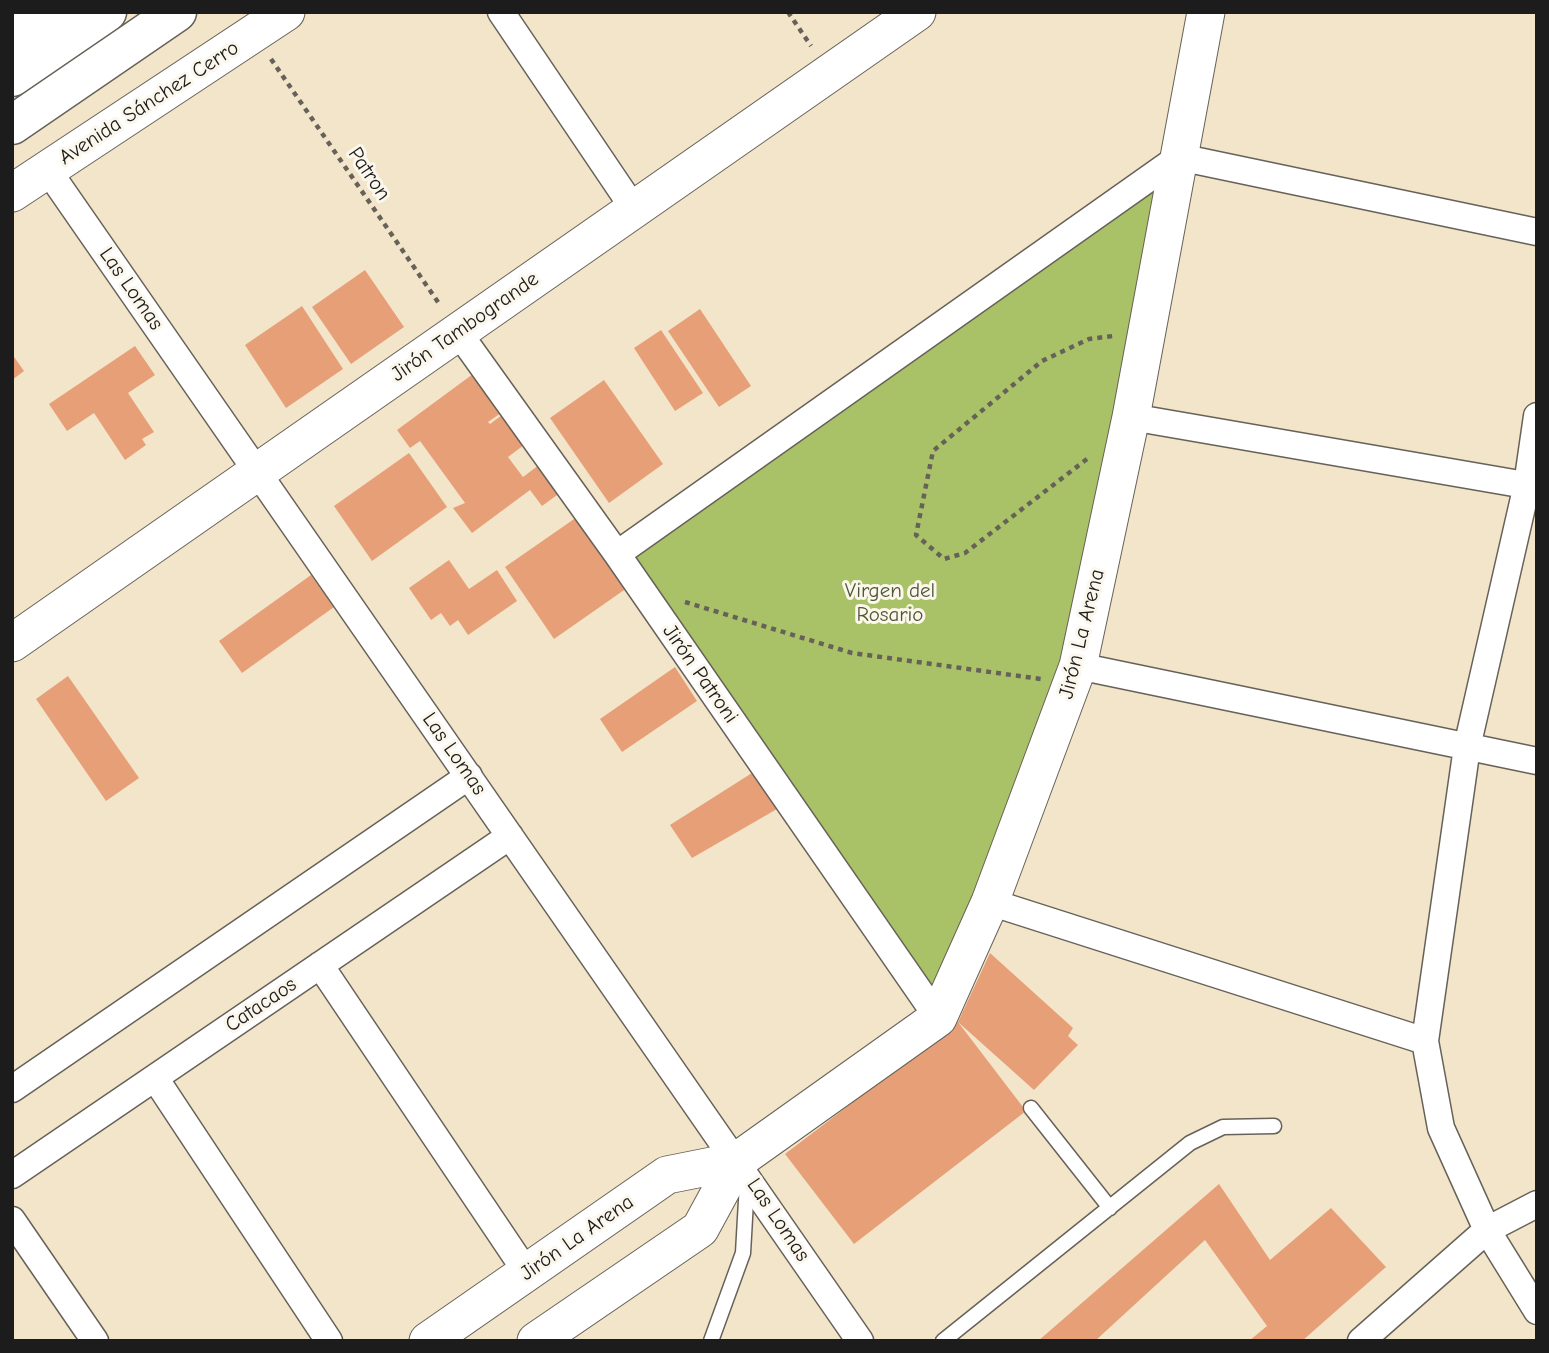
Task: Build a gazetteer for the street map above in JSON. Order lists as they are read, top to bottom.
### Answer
{
  "streets": {
    "street": [
      "Avenida Sánchez Cerro",
      "Las Lomas",
      "Jirón Tambogrande",
      "Jirón La Arena",
      "Jirón Patroni",
      "Catacaos"
    ],
    "path": ["Patron"]
  },
  "crossings": [
    ["Avenida Sánchez Cerro", "Patron"],
    ["Avenida Sánchez Cerro", "Las Lomas"],
    ["Patron", "Jirón Tambogrande"],
    ["Patron", "Jirón Patroni"],
    ["Las Lomas", "Jirón Tambogrande"],
    ["Las Lomas", "Jirón La Arena"],
    ["Las Lomas", "Catacaos"],
    ["Jirón Tambogrande", "Jirón Patroni"],
    ["Jirón La Arena", "Jirón Patroni"]
  ],
  "parks": ["Virgen del Rosario"]
}
